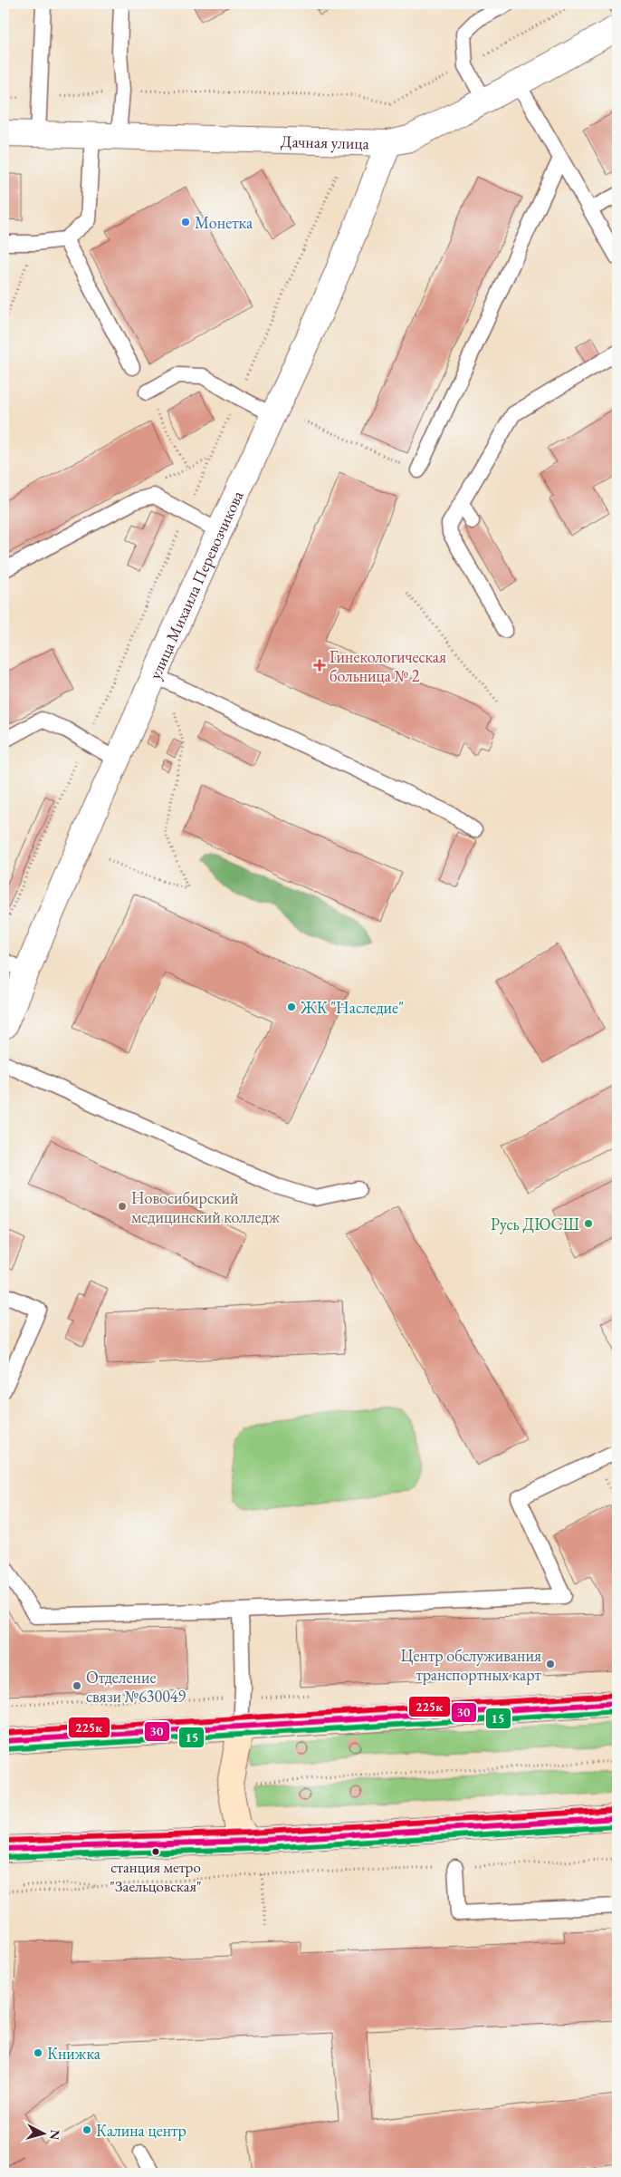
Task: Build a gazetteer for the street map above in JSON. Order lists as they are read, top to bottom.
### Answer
{
  "streets": {
    "street": ["Дачная улица", "улица Михаила Перевозчикова"]
  },
  "crossings": [
    ["Дачная улица", "улица Михаила Перевозчикова"]
  ],
  "places": {
    "other": [
      "Монетка",
      "ЖК \"Наследие\"",
      "Новосибирский медицинский колледж",
      "Русь ДЮСШ",
      "Центр обслуживания транспортных карт",
      "Отделение связи №630049",
      "станция метро \"Заельцовская\"",
      "Книжка",
      "Калина центр"
    ],
    "health": ["Гинекологическая больница № 2"]
  },
  "lines": ["transit line 225к", "transit line 30", "transit line 15"],
  "north": "right"
}
